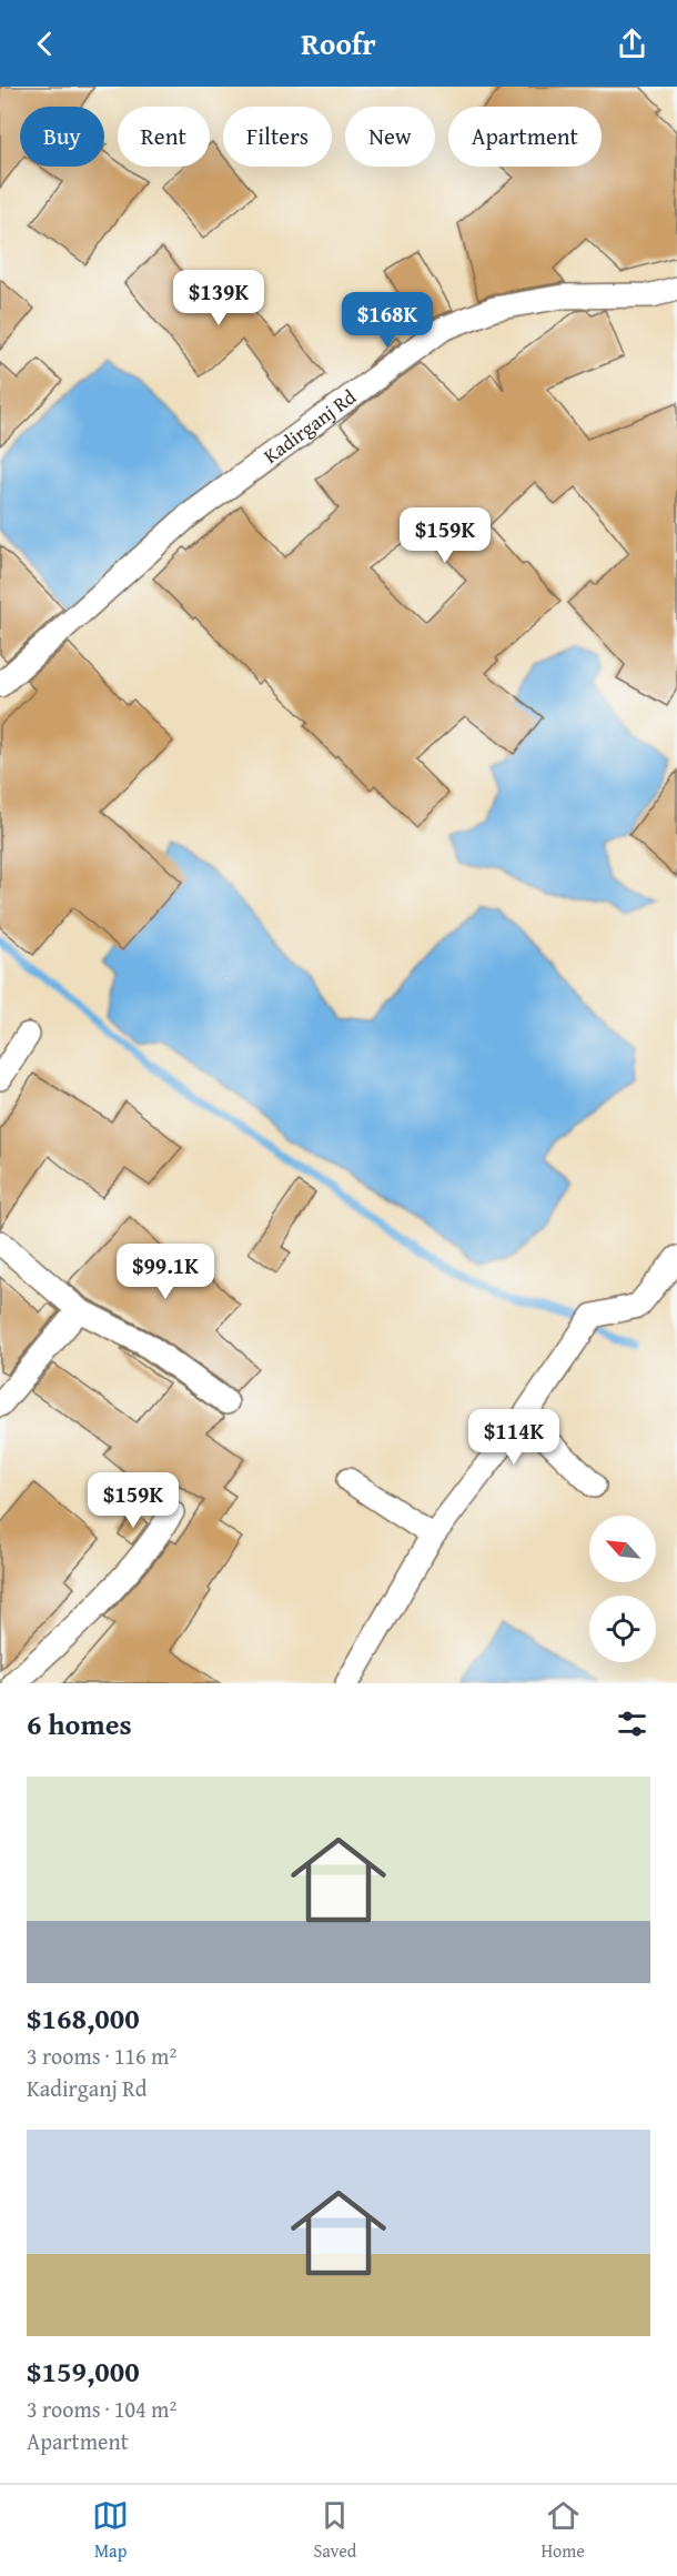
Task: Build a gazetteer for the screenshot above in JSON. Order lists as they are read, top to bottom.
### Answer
{
  "streets": {
    "street": ["Kadirganj Rd"]
  },
  "north": "top left",
  "page": {
    "header": "Roofr",
    "chip": [
      "Buy",
      "Rent",
      "Filters",
      "New",
      "Apartment"
    ],
    "price": [
      "$139K",
      "$168K",
      "$159K",
      "$99.1K",
      "$114K",
      "$159K"
    ],
    "heading": "6 homes",
    "list": [
      {
        "name": "$168,000",
        "note": "3 rooms · 116 m² · Kadirganj Rd"
      },
      {
        "name": "$159,000",
        "note": "3 rooms · 104 m² · Apartment"
      }
    ],
    "tabs": ["Map", "Saved", "Home"]
  }
}
